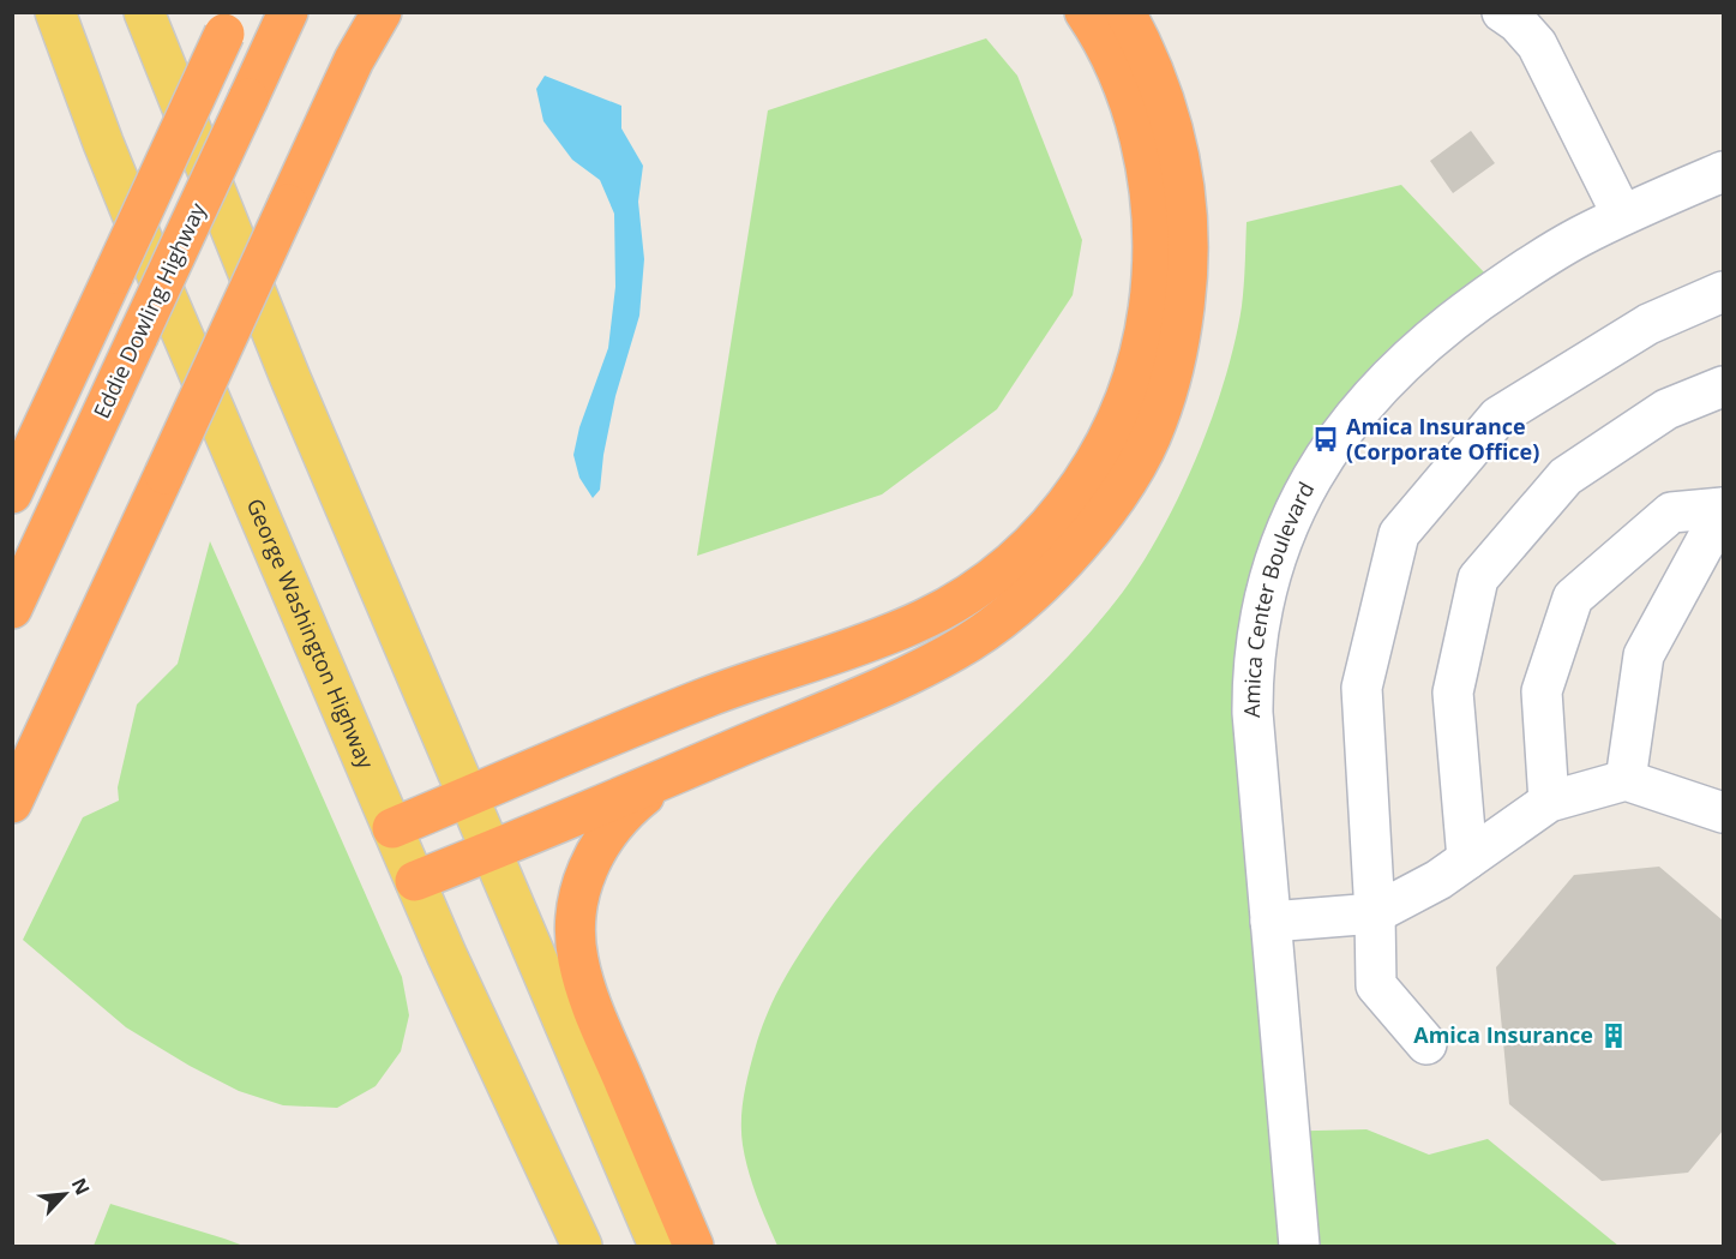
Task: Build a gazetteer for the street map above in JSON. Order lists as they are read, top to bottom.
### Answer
{
  "streets": {
    "highway": ["Eddie Dowling Highway"],
    "main road": ["George Washington Highway"],
    "street": ["Amica Center Boulevard"]
  },
  "places": {
    "bus stop": ["Amica Insurance (Corporate Office)"],
    "building": ["Amica Insurance"]
  },
  "north": "top right"
}
